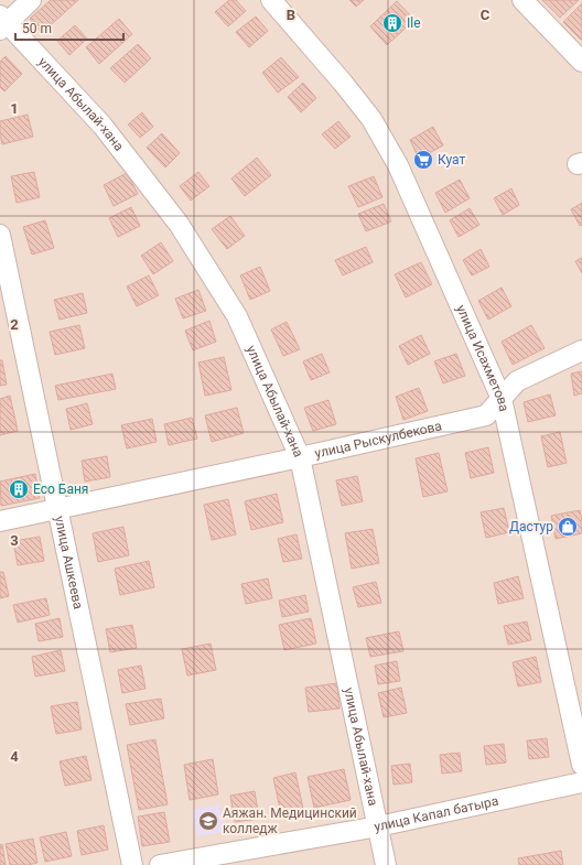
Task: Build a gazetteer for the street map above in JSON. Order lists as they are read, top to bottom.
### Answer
{
  "streets": {
    "street": [
      "улица Абылай-хана",
      "улица Исахметова",
      "улица Рыскулбекова",
      "улица Ашкеева",
      "улица Капал батыра"
    ]
  },
  "crossings": [
    ["улица Абылай-хана", "улица Рыскулбекова"],
    ["улица Абылай-хана", "улица Капал батыра"],
    ["улица Исахметова", "улица Рыскулбекова"],
    ["улица Рыскулбекова", "улица Ашкеева"]
  ],
  "places": {
    "building": ["Ile", "Eco Баня"],
    "supermarket": ["Куат"],
    "shop": ["Дастур"],
    "school or university": ["Аяжан. Медицинский колледж"]
  },
  "scale_bar": "50 m",
  "grid": {
    "columns": ["B", "C"],
    "rows": [
      "1",
      "2",
      "3",
      "4"
    ]
  }
}
